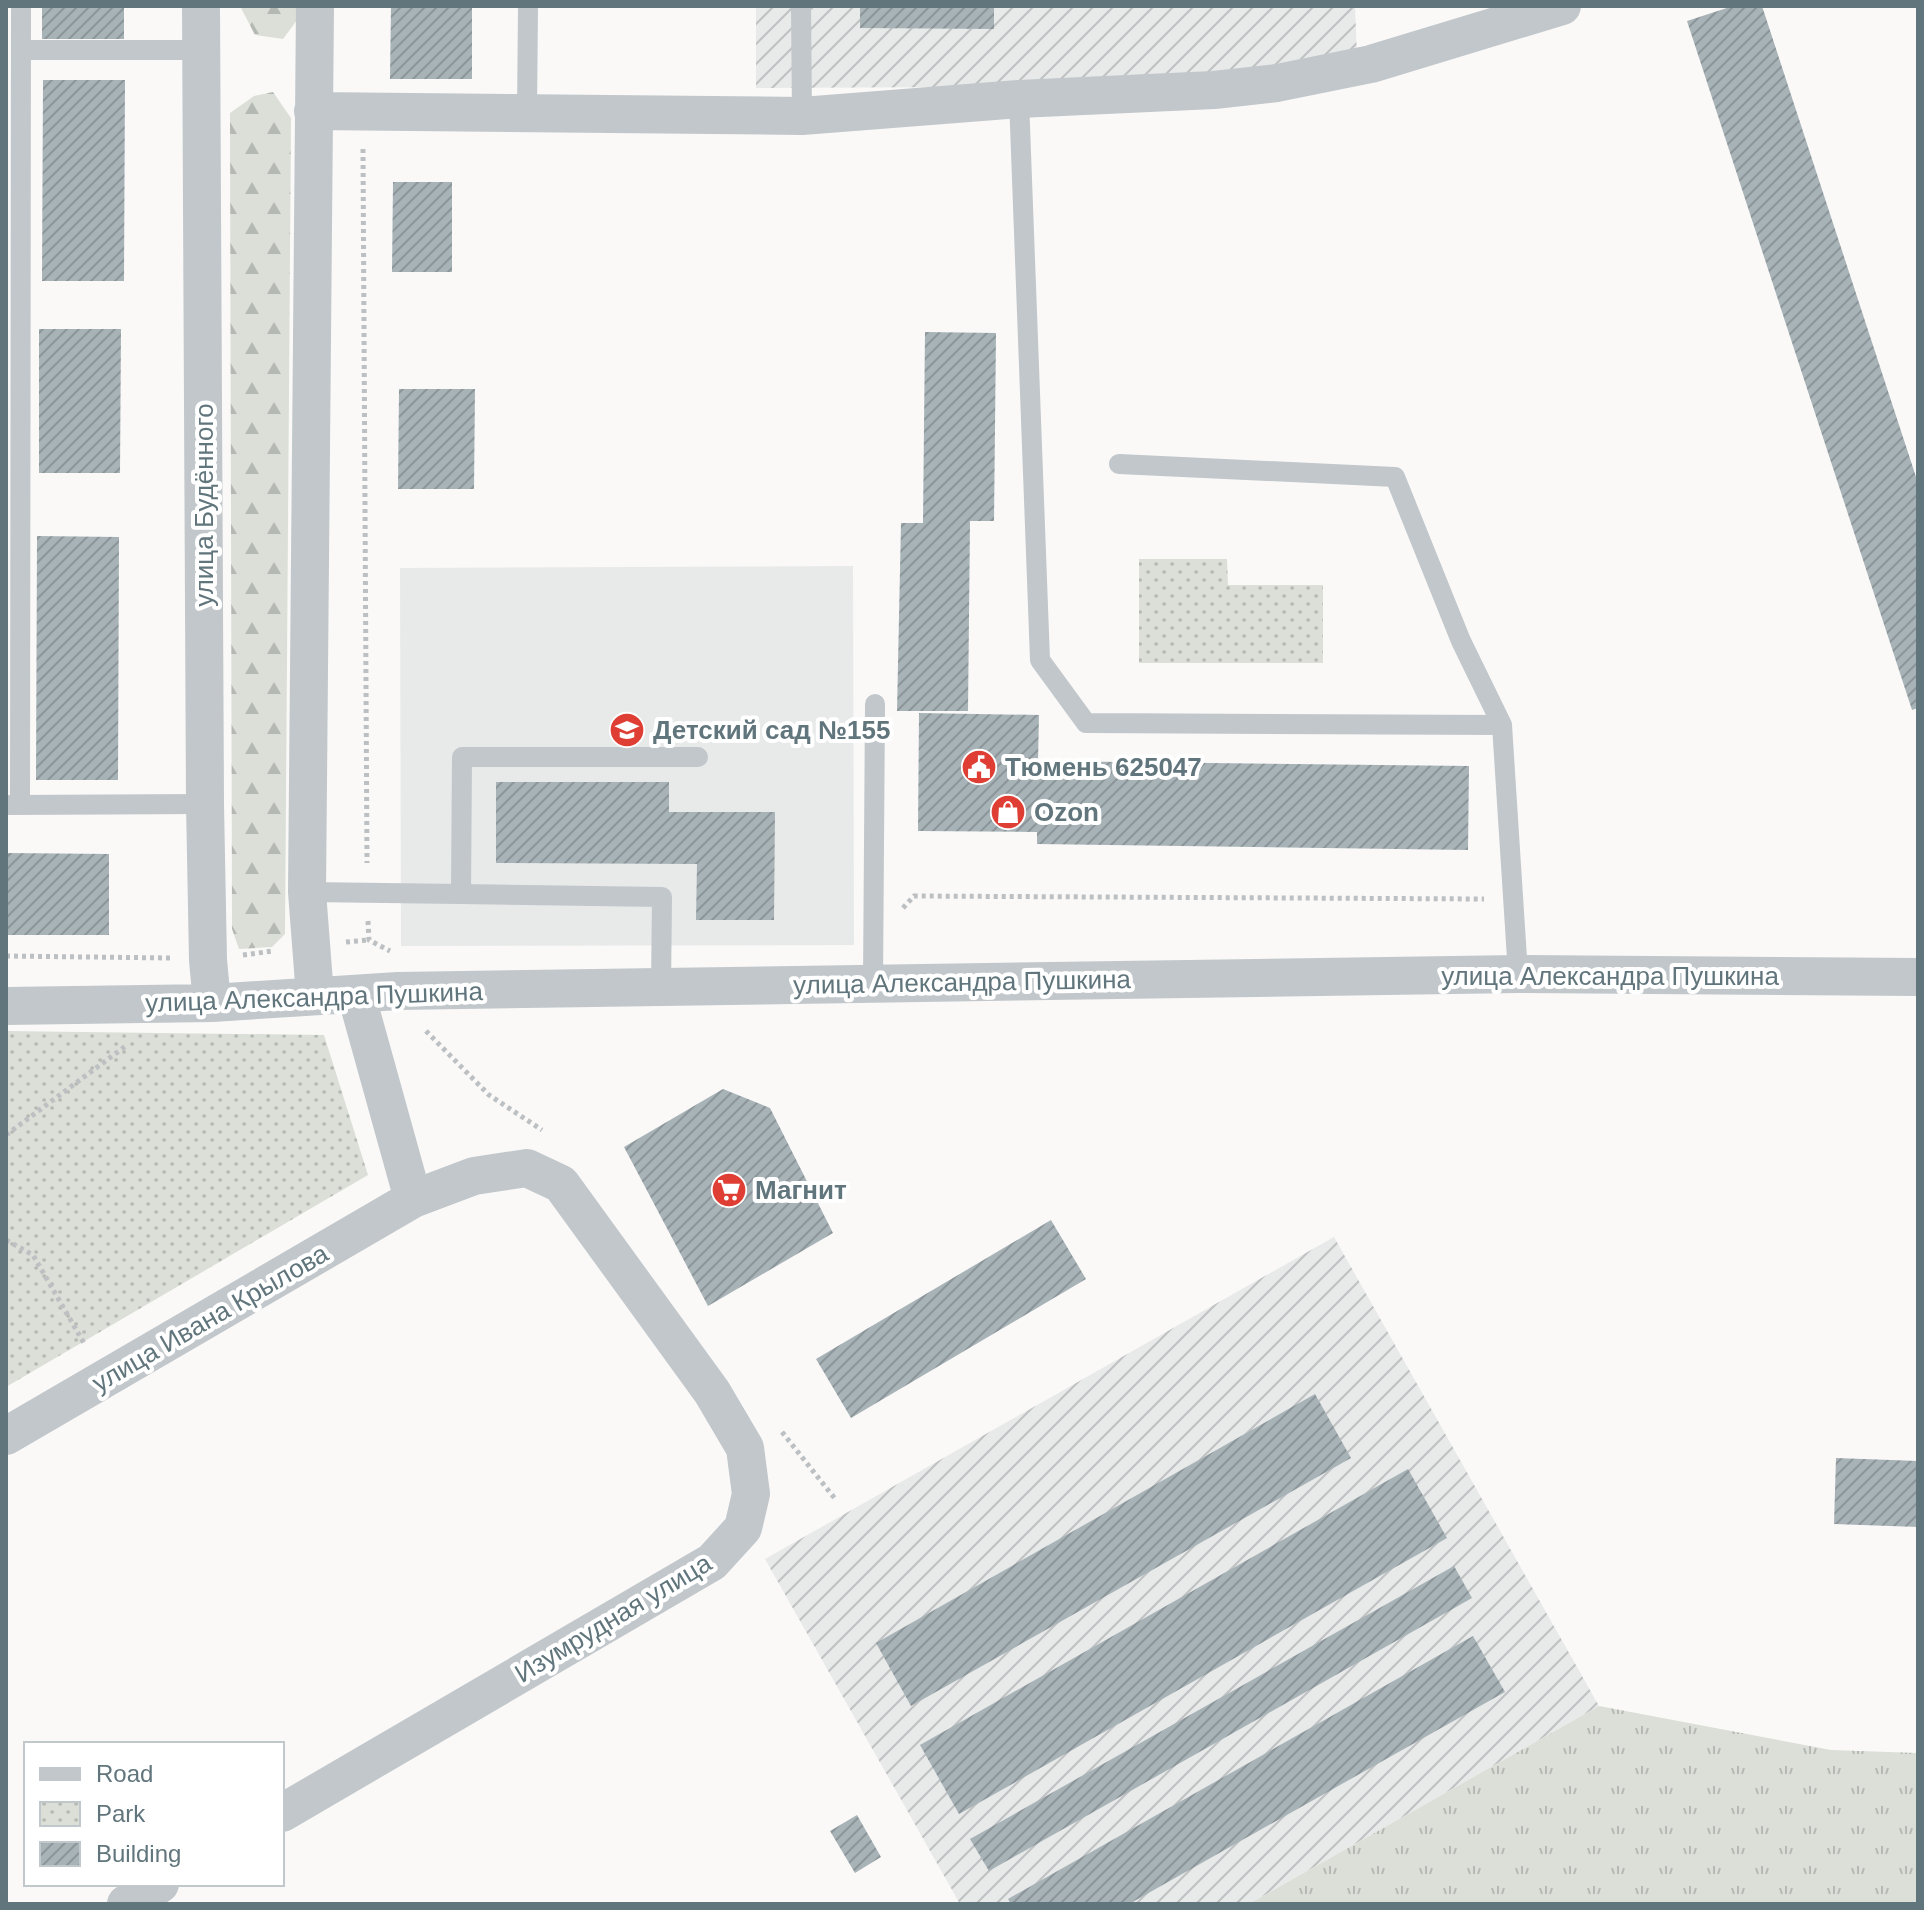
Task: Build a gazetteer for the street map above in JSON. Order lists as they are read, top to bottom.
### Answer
{
  "streets": {
    "street": [
      "улица Будённого",
      "улица Александра Пушкина",
      "улица Ивана Крылова",
      "Изумрудная улица"
    ]
  },
  "crossings": [
    ["улица Будённого", "улица Александра Пушкина"],
    ["улица Ивана Крылова", "Изумрудная улица"]
  ],
  "places": {
    "school or university": ["Детский сад №155"],
    "public building": ["Тюмень 625047"],
    "shop": ["Ozon"],
    "supermarket": ["Магнит"]
  },
  "legend": ["Road", "Park", "Building"]
}
